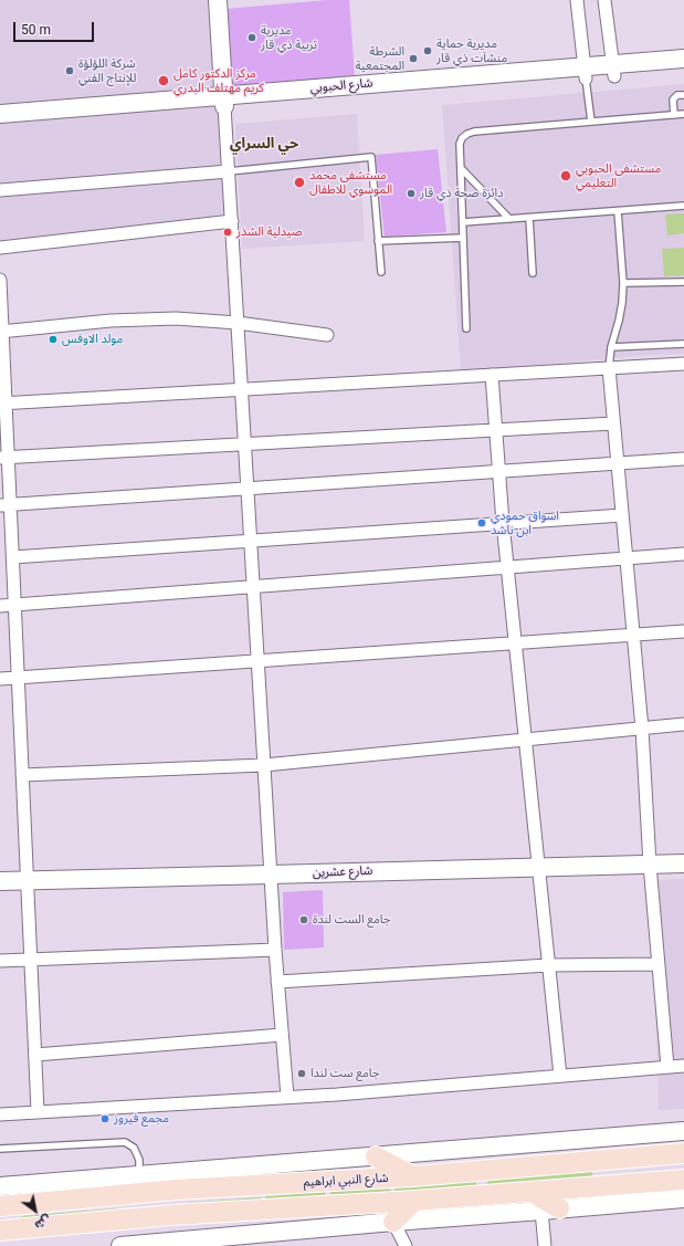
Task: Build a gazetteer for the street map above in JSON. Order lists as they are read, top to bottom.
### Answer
{
  "streets": {
    "main road": ["شارع النبي ابراهيم"],
    "street": ["شارع الحبوبي", "شارع عشرين"]
  },
  "districts": ["حي السراي"],
  "places": [
    "مديرية تربية ذي قار",
    "مديرية حماية منشآت ذي قار",
    "الشرطة المجتمعية",
    "شركة اللؤلؤة للإنتاج الفني",
    "مركز الدكتور كامل كريم مهتلف البدري",
    "مستشفى الحبوبي التعليمي",
    "مستشفى محمد الموسوي للاطفال",
    "دائرة صحة ذي قار",
    "صيدلية الشذر",
    "مولد الاوفس",
    "اسواق حمودي ابن ناشد",
    "جامع الست لندة",
    "جامع ست لندا",
    "مجمع فيروز"
  ],
  "scale_bar": "50 m",
  "north": "bottom right"
}
